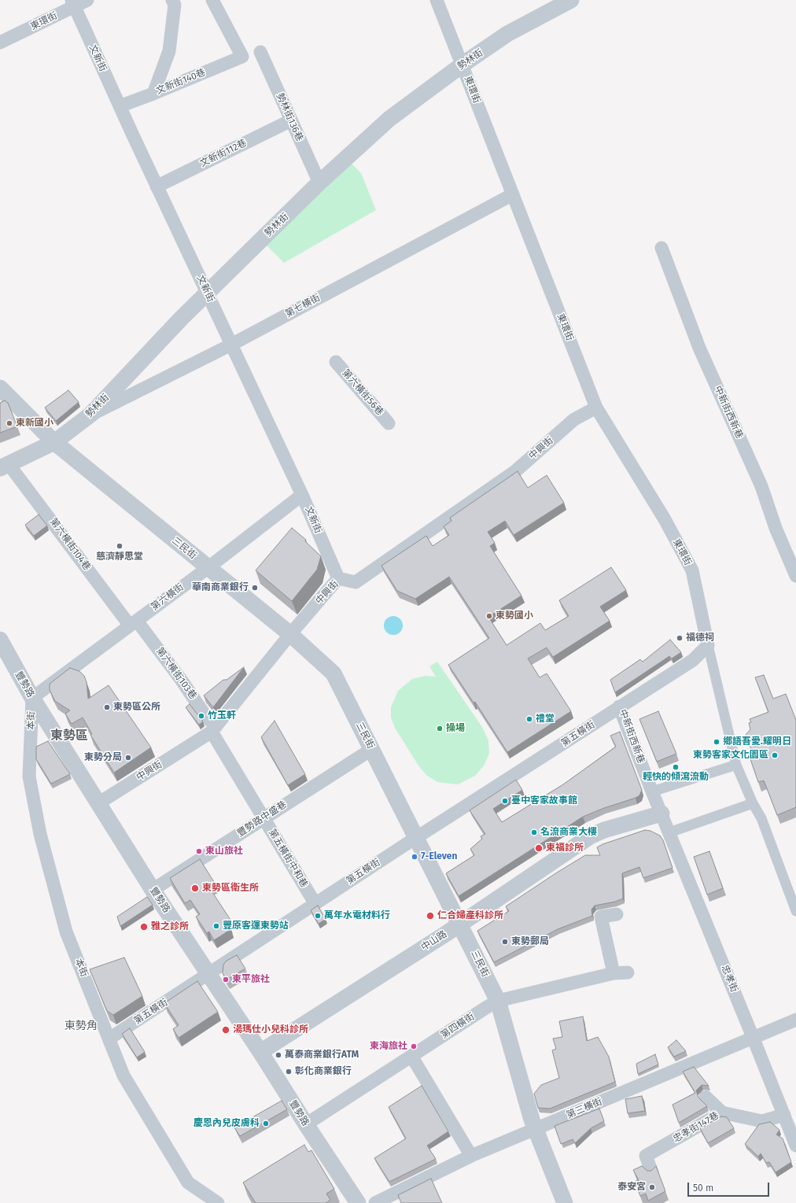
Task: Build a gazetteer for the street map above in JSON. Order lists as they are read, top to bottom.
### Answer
{
  "streets": {
    "street": [
      "東環街",
      "文新街",
      "勢林街",
      "文新街140巷",
      "勢林街136巷",
      "文新街112巷",
      "第七橫街",
      "第六橫街56巷",
      "中新街西新巷",
      "中興街",
      "第六橫街104巷",
      "三民街",
      "第六橫街",
      "第六橫街103巷",
      "豐勢路",
      "本街",
      "第五橫街",
      "豐勢路中盛巷",
      "第五橫街中和巷",
      "中山路",
      "忠孝街",
      "第四橫街",
      "第三橫街",
      "忠孝街147巷"
    ]
  },
  "crossings": [
    ["東環街", "文新街"],
    ["東環街", "勢林街"],
    ["東環街", "第七橫街"],
    ["東環街", "中新街西新巷"],
    ["東環街", "中興街"],
    ["文新街", "勢林街"],
    ["文新街", "文新街140巷"],
    ["文新街", "文新街112巷"],
    ["文新街", "第七橫街"],
    ["文新街", "中興街"],
    ["文新街", "第六橫街"],
    ["勢林街", "勢林街136巷"],
    ["勢林街", "第七橫街"],
    ["勢林街", "第六橫街104巷"],
    ["勢林街", "三民街"],
    ["勢林街136巷", "文新街112巷"],
    ["中新街西新巷", "第五橫街"],
    ["中新街西新巷", "中山路"],
    ["中新街西新巷", "忠孝街"],
    ["中興街", "三民街"],
    ["中興街", "第六橫街103巷"],
    ["中興街", "豐勢路"],
    ["中興街", "第五橫街中和巷"],
    ["第六橫街104巷", "第六橫街"],
    ["第六橫街104巷", "第六橫街103巷"],
    ["三民街", "第六橫街"],
    ["三民街", "第五橫街"],
    ["三民街", "豐勢路中盛巷"],
    ["三民街", "中山路"],
    ["三民街", "第四橫街"],
    ["三民街", "第三橫街"],
    ["第六橫街", "第六橫街103巷"],
    ["第六橫街", "豐勢路"],
    ["第六橫街", "本街"],
    ["第六橫街103巷", "第五橫街中和巷"],
    ["豐勢路", "本街"],
    ["豐勢路", "第五橫街"],
    ["豐勢路", "豐勢路中盛巷"],
    ["豐勢路", "中山路"],
    ["豐勢路", "第四橫街"],
    ["本街", "第五橫街"],
    ["第五橫街", "第五橫街中和巷"],
    ["豐勢路中盛巷", "第五橫街中和巷"],
    ["中山路", "忠孝街"],
    ["忠孝街", "第三橫街"],
    ["忠孝街", "忠孝街147巷"]
  ],
  "districts": ["東勢區", "東勢角"],
  "places": [
    "東新國小",
    "慈濟靜思堂",
    "華南商業銀行",
    "東勢國小",
    "福德祠",
    "東勢區公所",
    "竹玉軒",
    "禮堂",
    "操場",
    "鄉語吾愛.耀明日",
    "東勢客家文化園區",
    "東勢分局",
    "輕快的傾瀉流動",
    "臺中客家故事館",
    "名流商業大樓",
    "東福診所",
    "東山旅社",
    "7-Eleven",
    "東勢區衛生所",
    "萬年水電材料行",
    "仁合婦產科診所",
    "豐原客運東勢站",
    "雅之診所",
    "東勢郵局",
    "東平旅社",
    "湯瑪仕小兒科診所",
    "東海旅社",
    "萬泰商業銀行ATM",
    "彰化商業銀行",
    "慶恩內兒皮膚科",
    "泰安宮"
  ],
  "scale_bar": "50 m"
}
